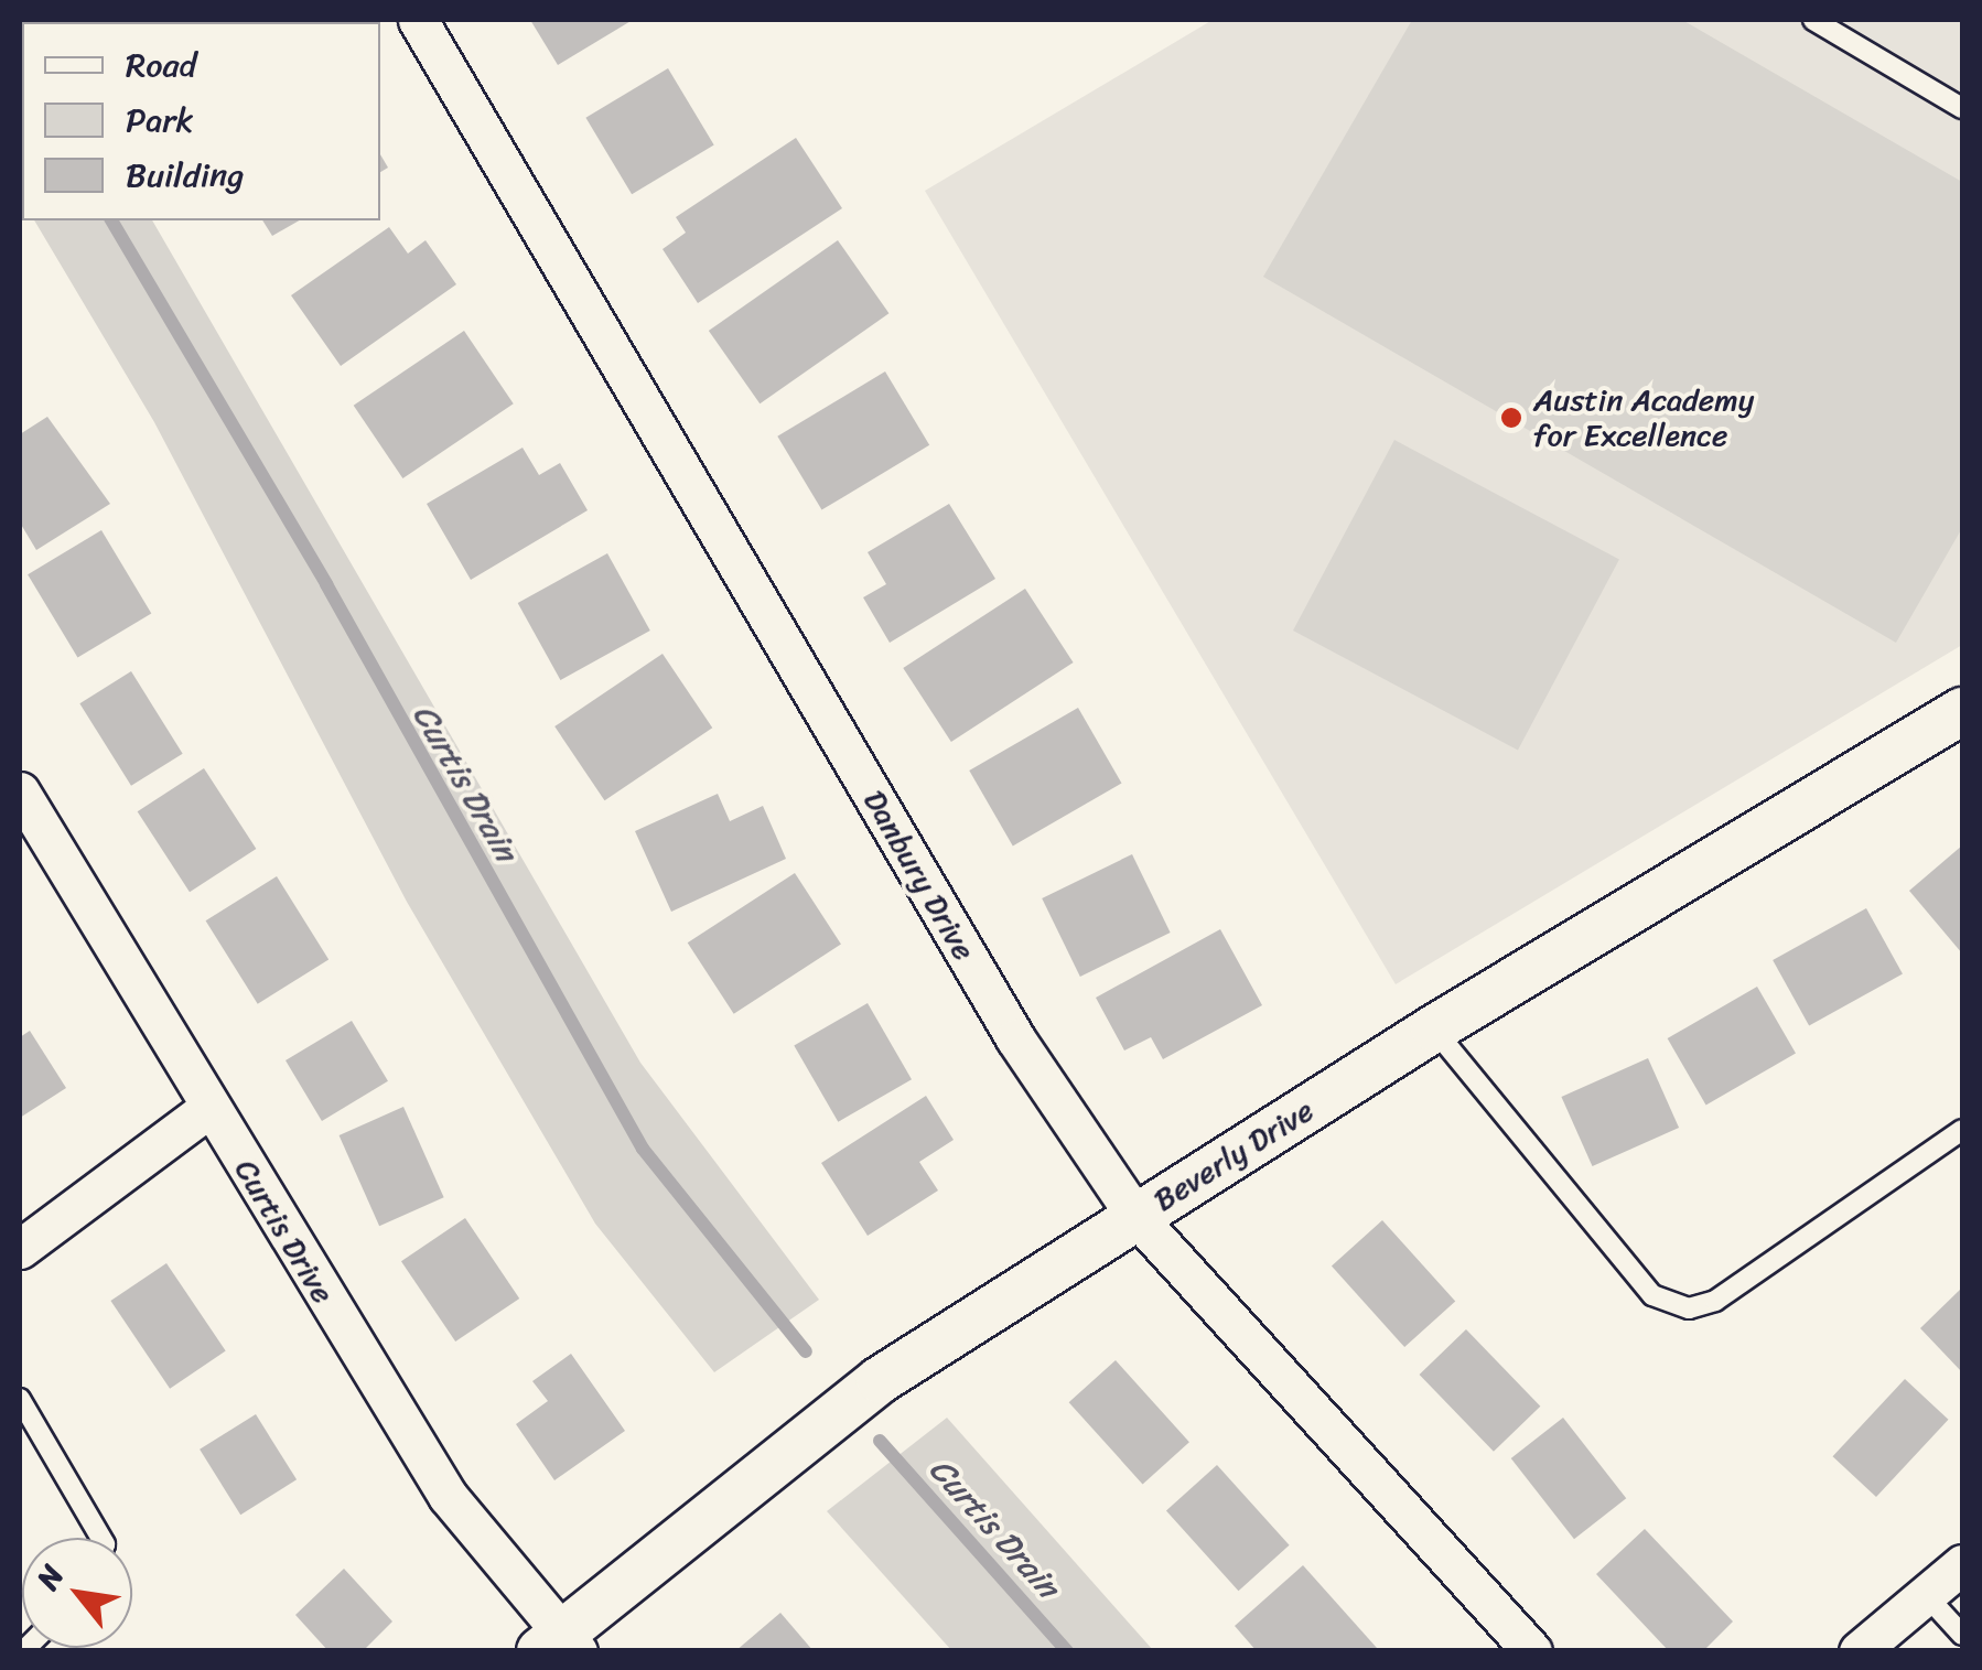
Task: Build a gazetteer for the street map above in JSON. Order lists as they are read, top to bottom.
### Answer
{
  "streets": {
    "street": ["Danbury Drive", "Beverly Drive", "Curtis Drive"]
  },
  "crossings": [
    ["Danbury Drive", "Beverly Drive"],
    ["Beverly Drive", "Curtis Drive"]
  ],
  "water": ["Curtis Drain"],
  "places": ["Austin Academy for Excellence"],
  "legend": ["Road", "Park", "Building"],
  "north": "top left"
}
